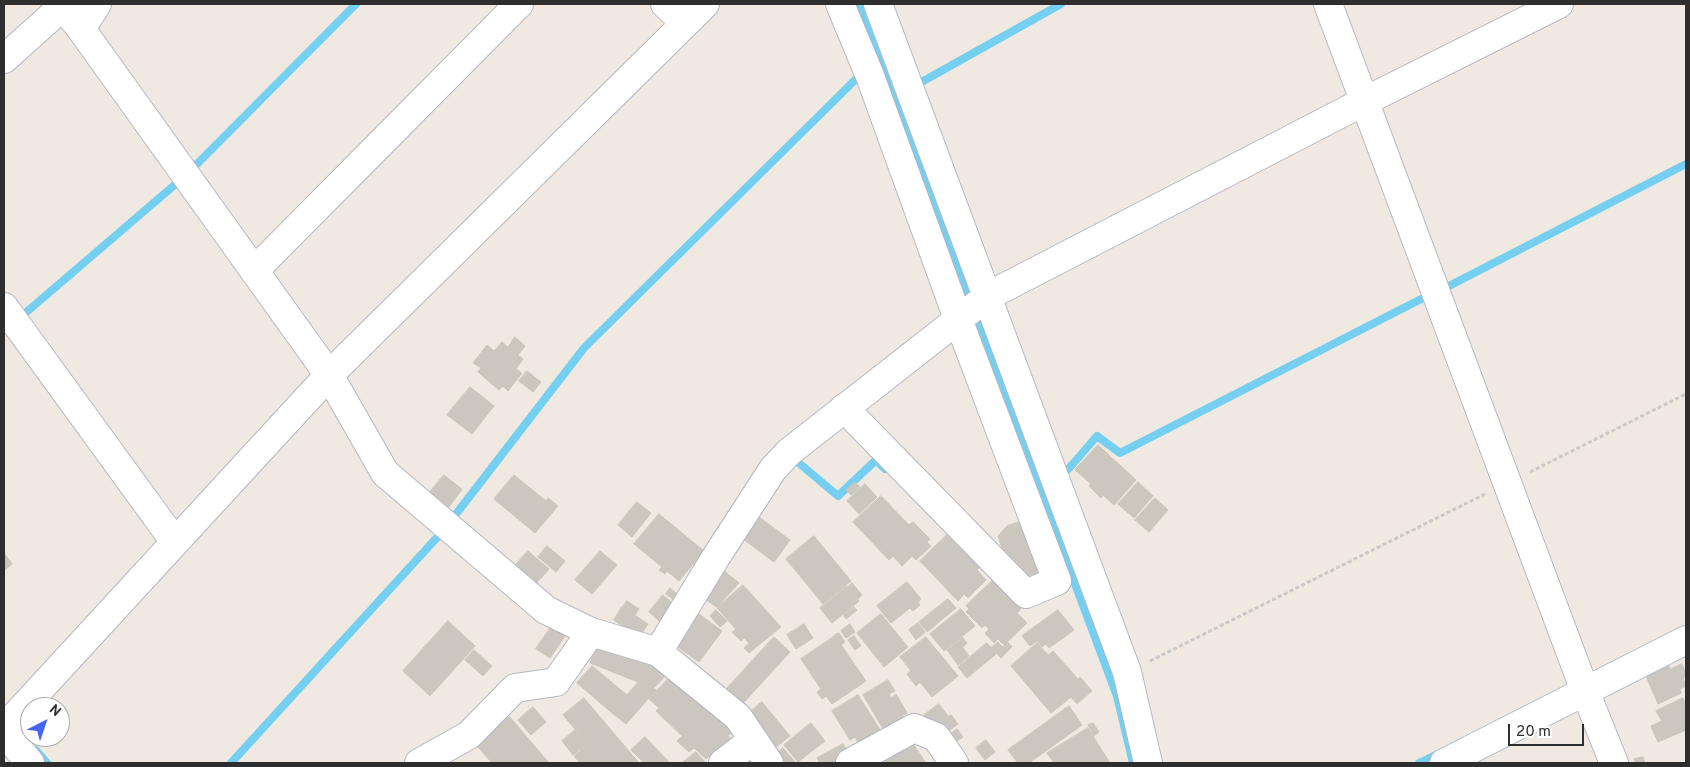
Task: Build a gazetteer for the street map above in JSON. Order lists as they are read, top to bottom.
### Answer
{
  "scale_bar": "20 m",
  "north": "top right"
}
